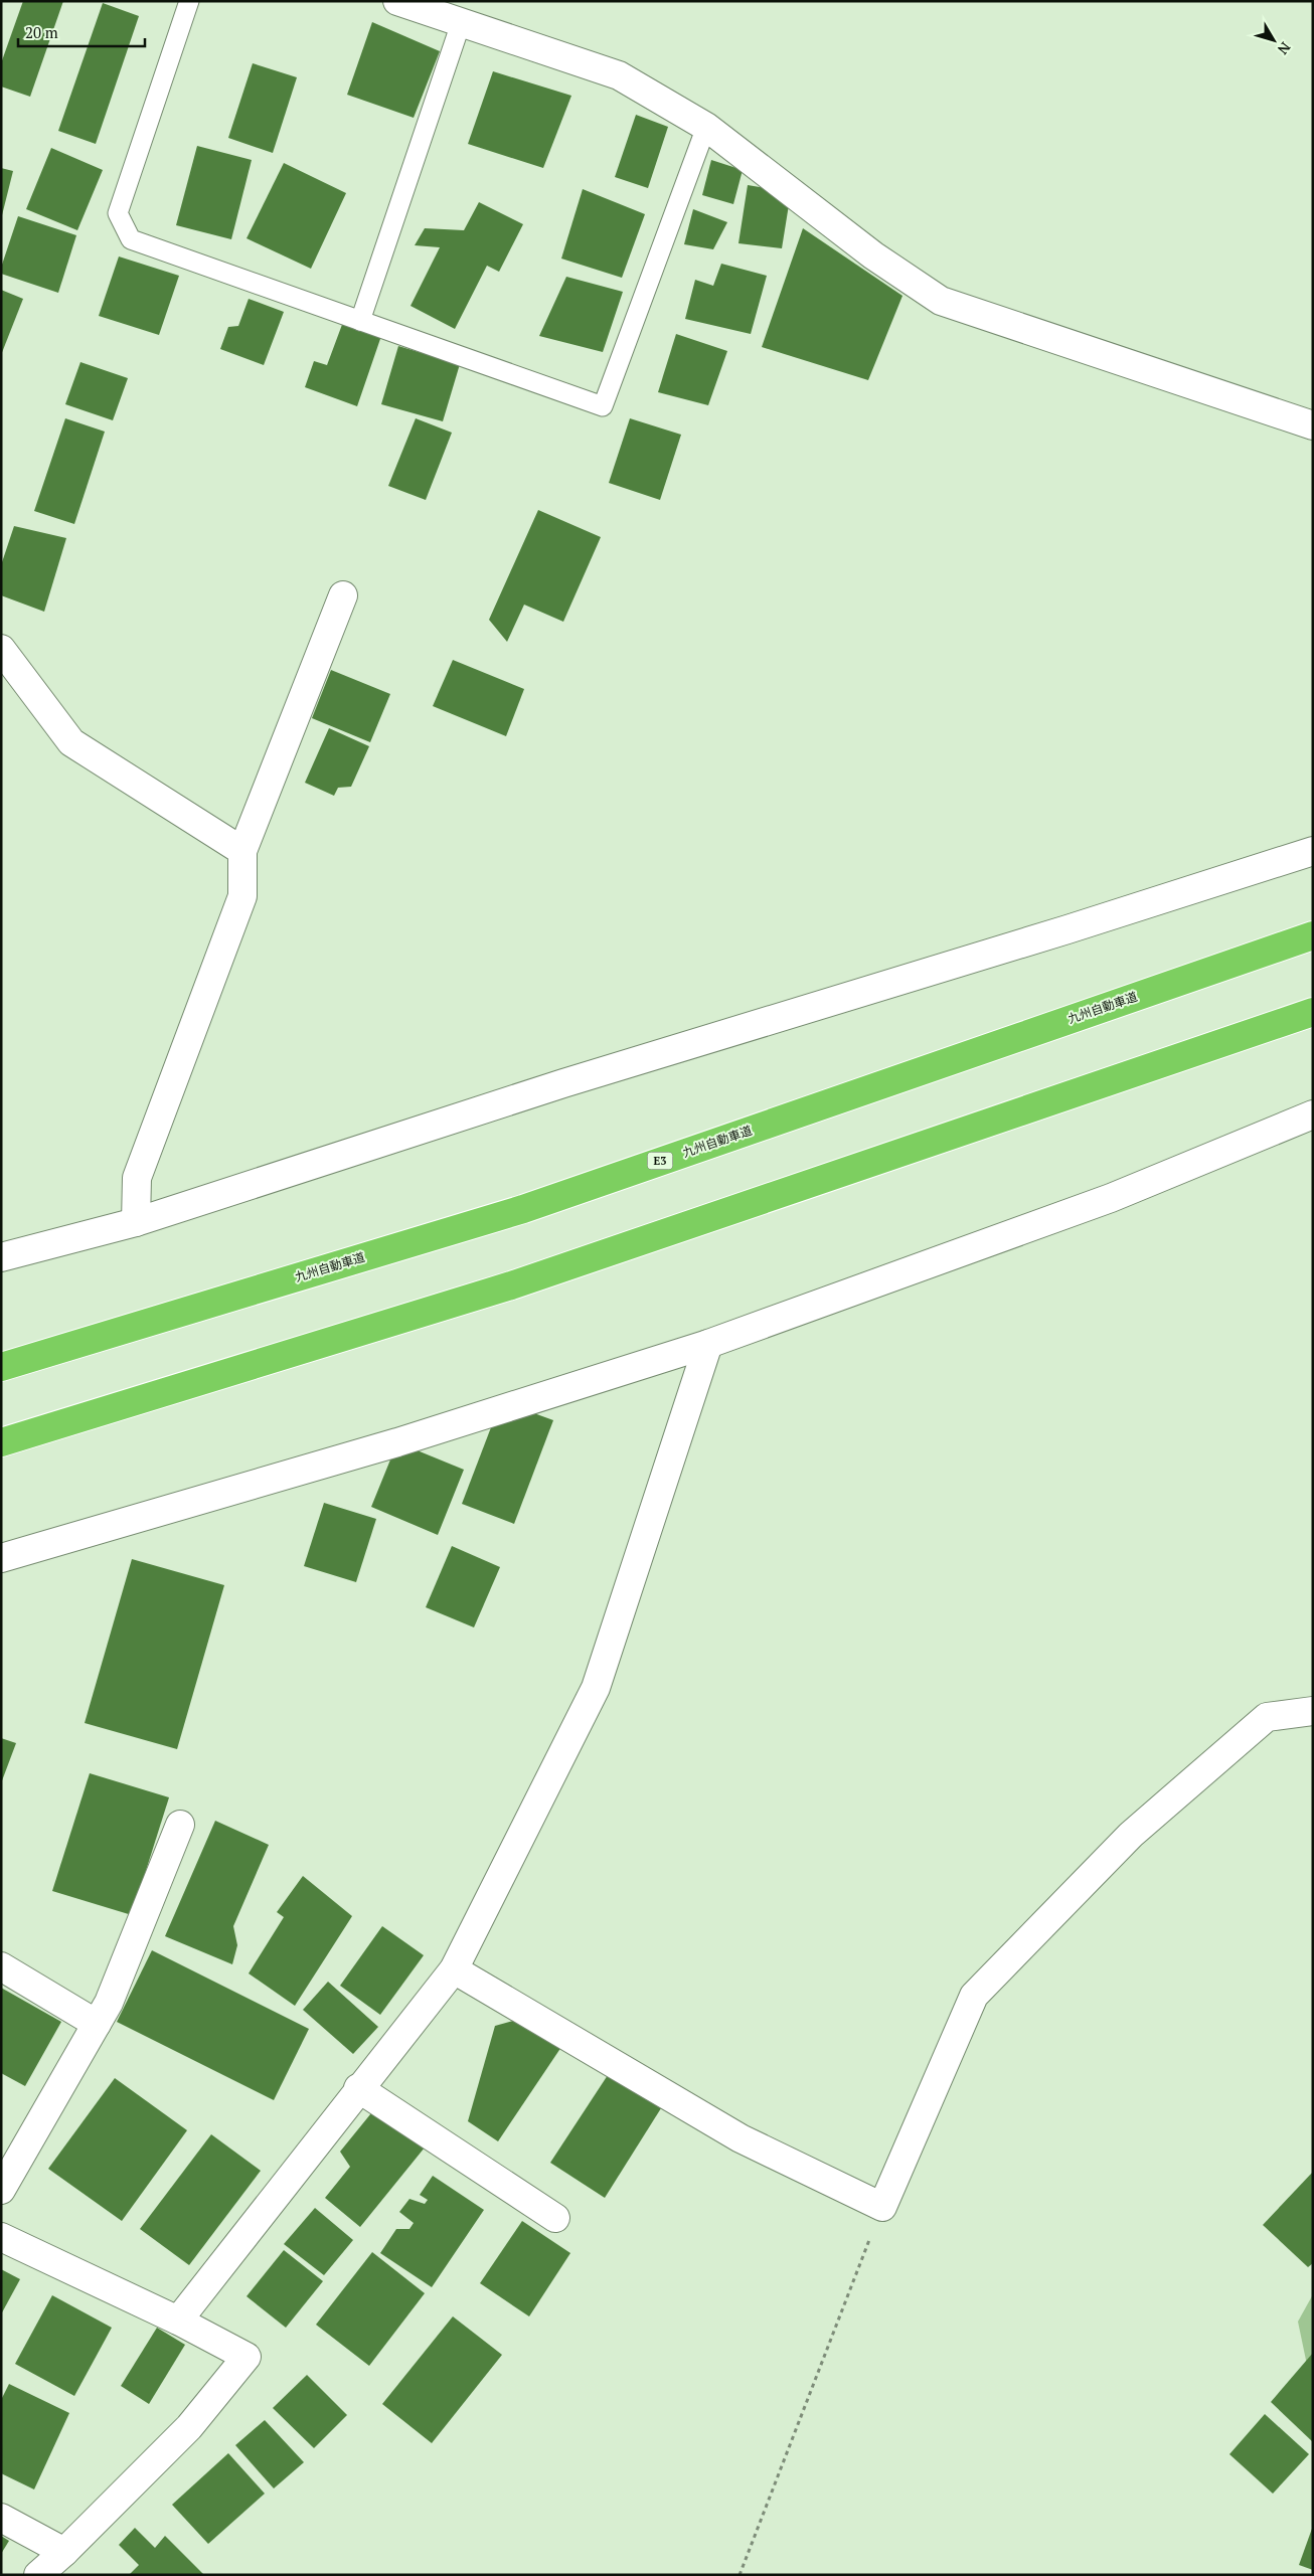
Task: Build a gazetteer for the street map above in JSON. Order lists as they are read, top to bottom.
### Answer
{
  "streets": {
    "highway": ["九州自動車道", "E3"]
  },
  "scale_bar": "20 m",
  "north": "bottom right"
}
